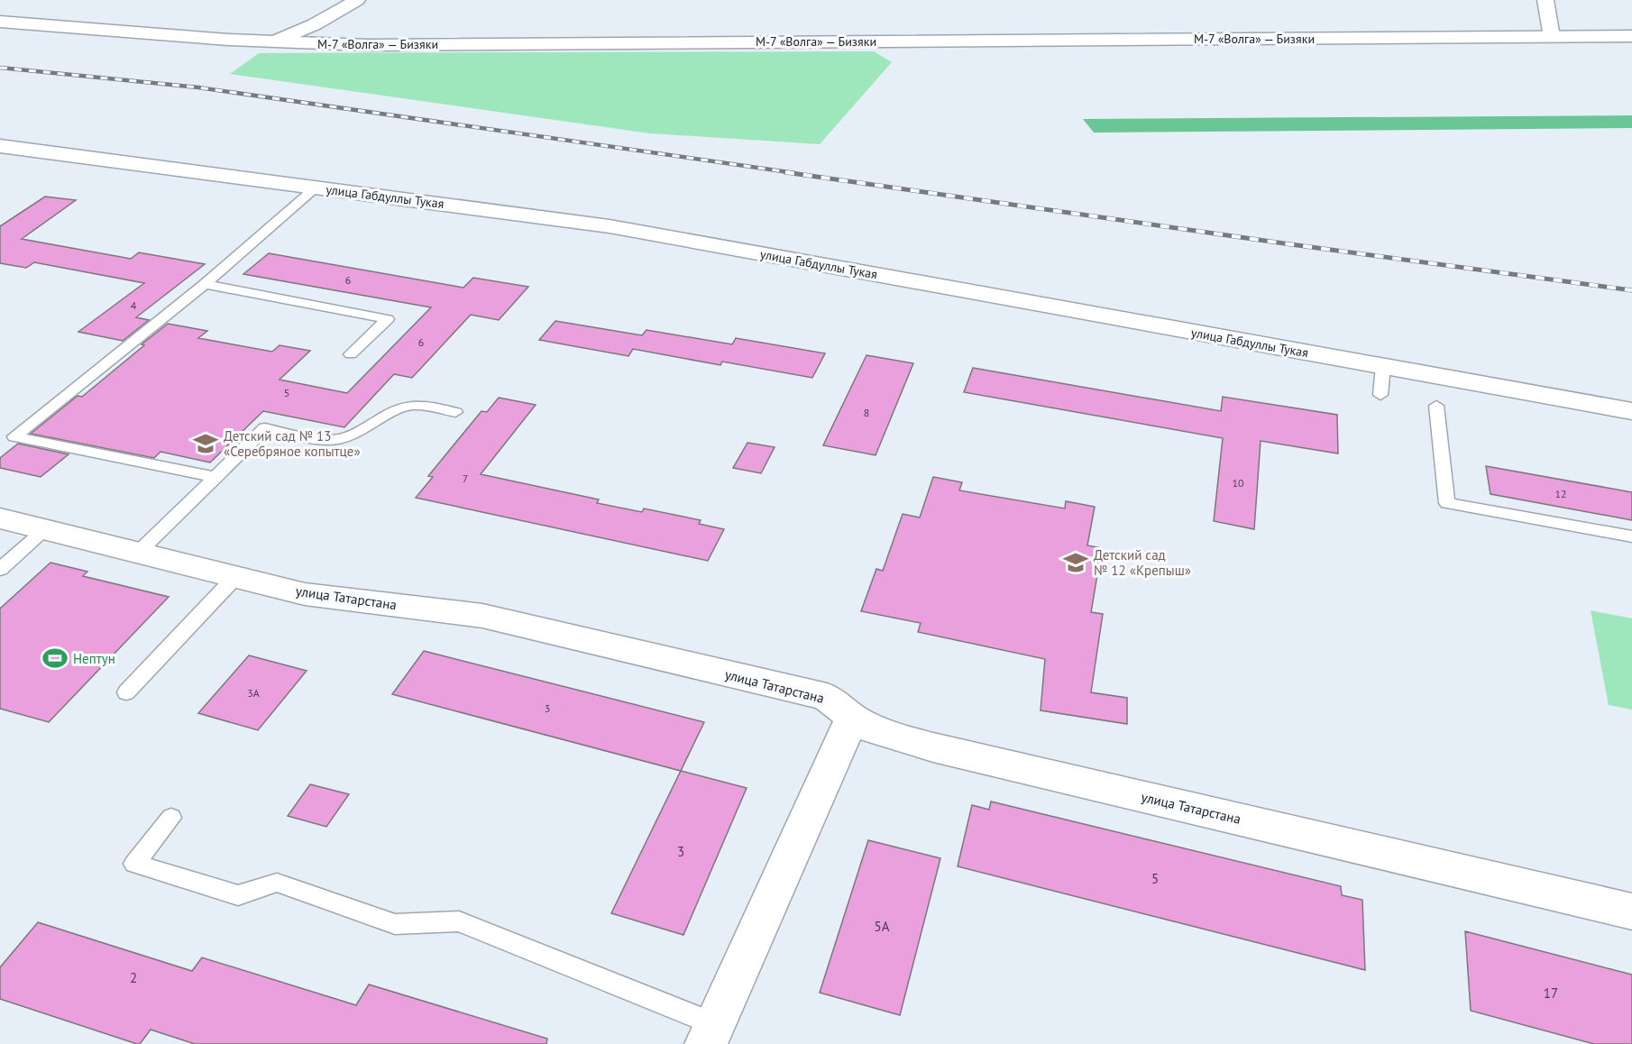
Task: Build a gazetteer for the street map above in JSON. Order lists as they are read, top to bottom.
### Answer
{
  "streets": {
    "street": ["М-7 «Волга» — Бизяки", "улица Габдуллы Тукая", "улица Татарстана"]
  },
  "places": {
    "school or university": ["Детский сад № 13 «Серебряное копытце»", "Детский сад № 12 «Крепыш»"],
    "sports": ["Нептун"]
  },
  "house_numbers": [
    "6",
    "4",
    "6",
    "5",
    "8",
    "7",
    "10",
    "12",
    "3А",
    "3",
    "3",
    "5",
    "5А",
    "2",
    "17"
  ]
}
